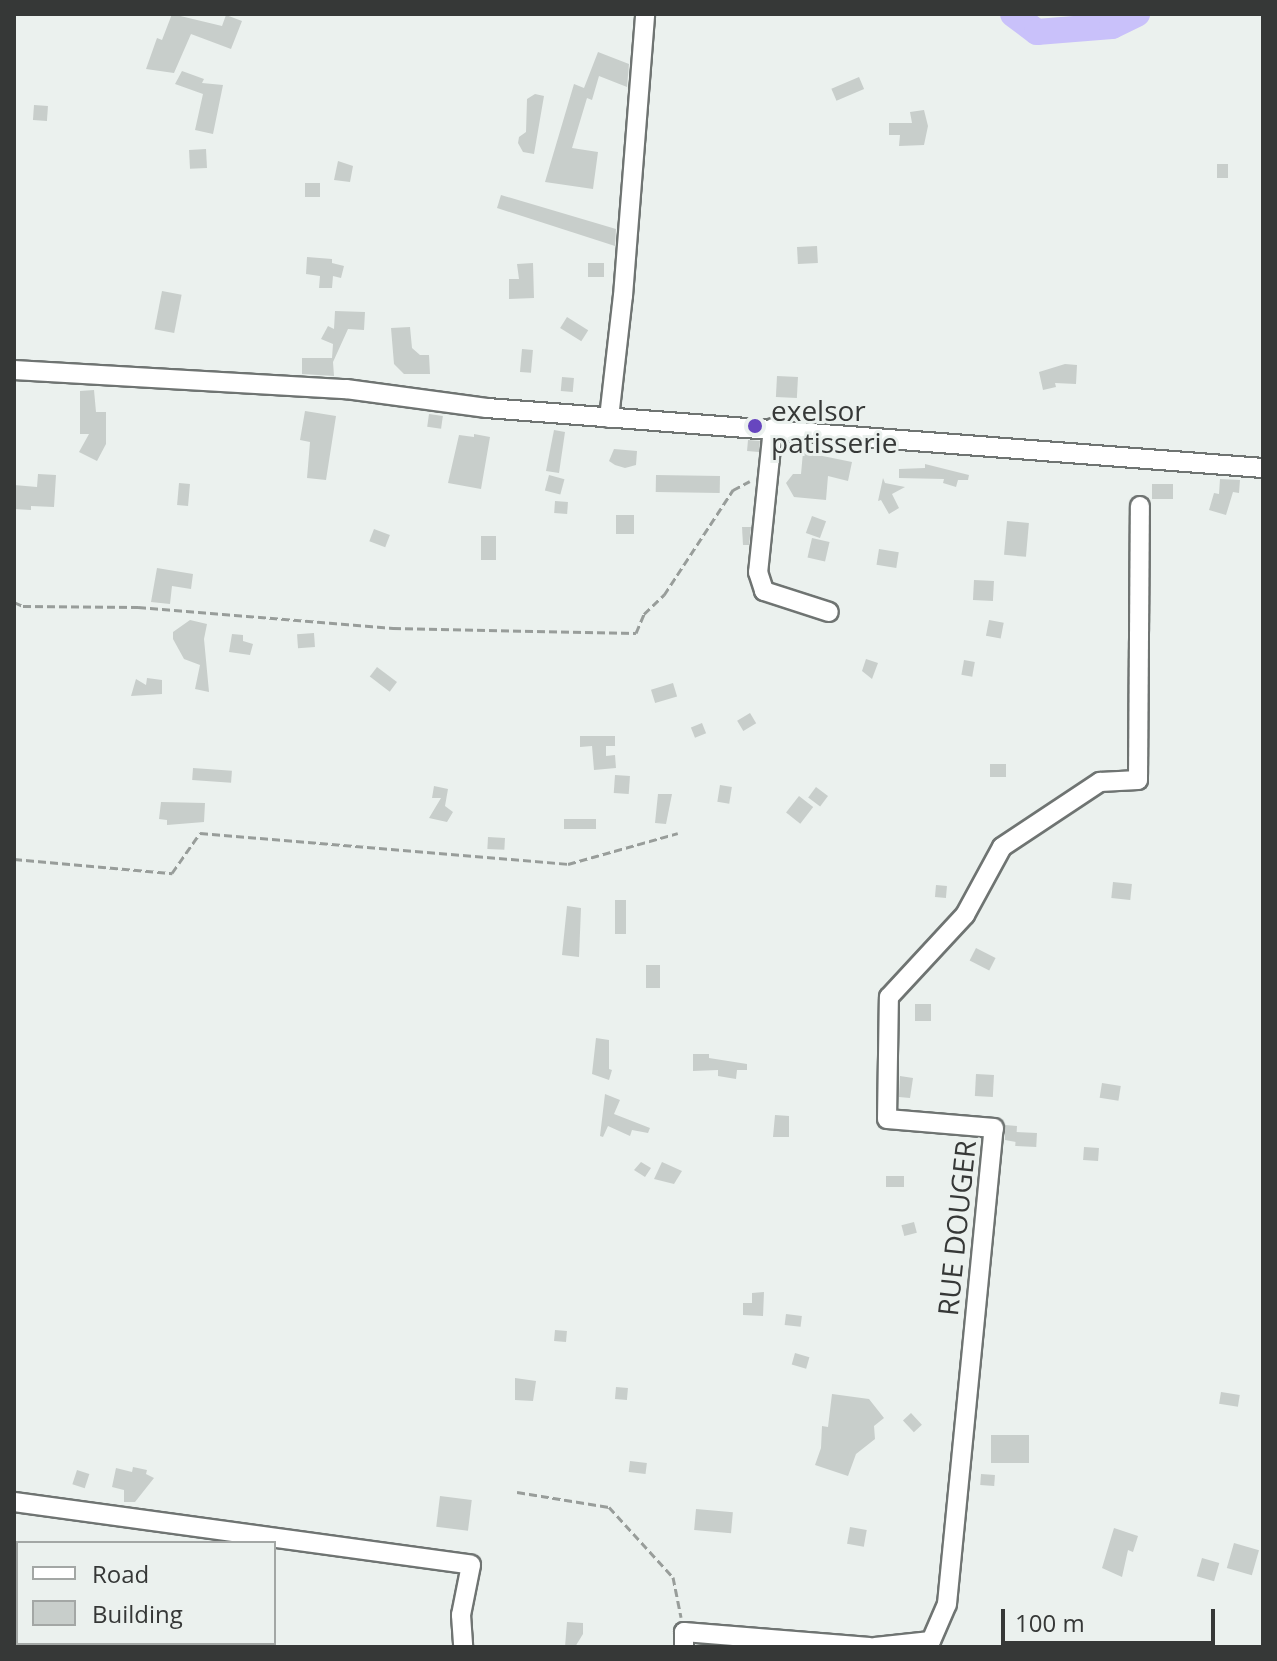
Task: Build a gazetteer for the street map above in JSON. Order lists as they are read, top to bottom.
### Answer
{
  "streets": {
    "street": ["RUE DOUGER"]
  },
  "places": ["exelsor patisserie"],
  "legend": ["Road", "Building"],
  "scale_bar": "100 m"
}
